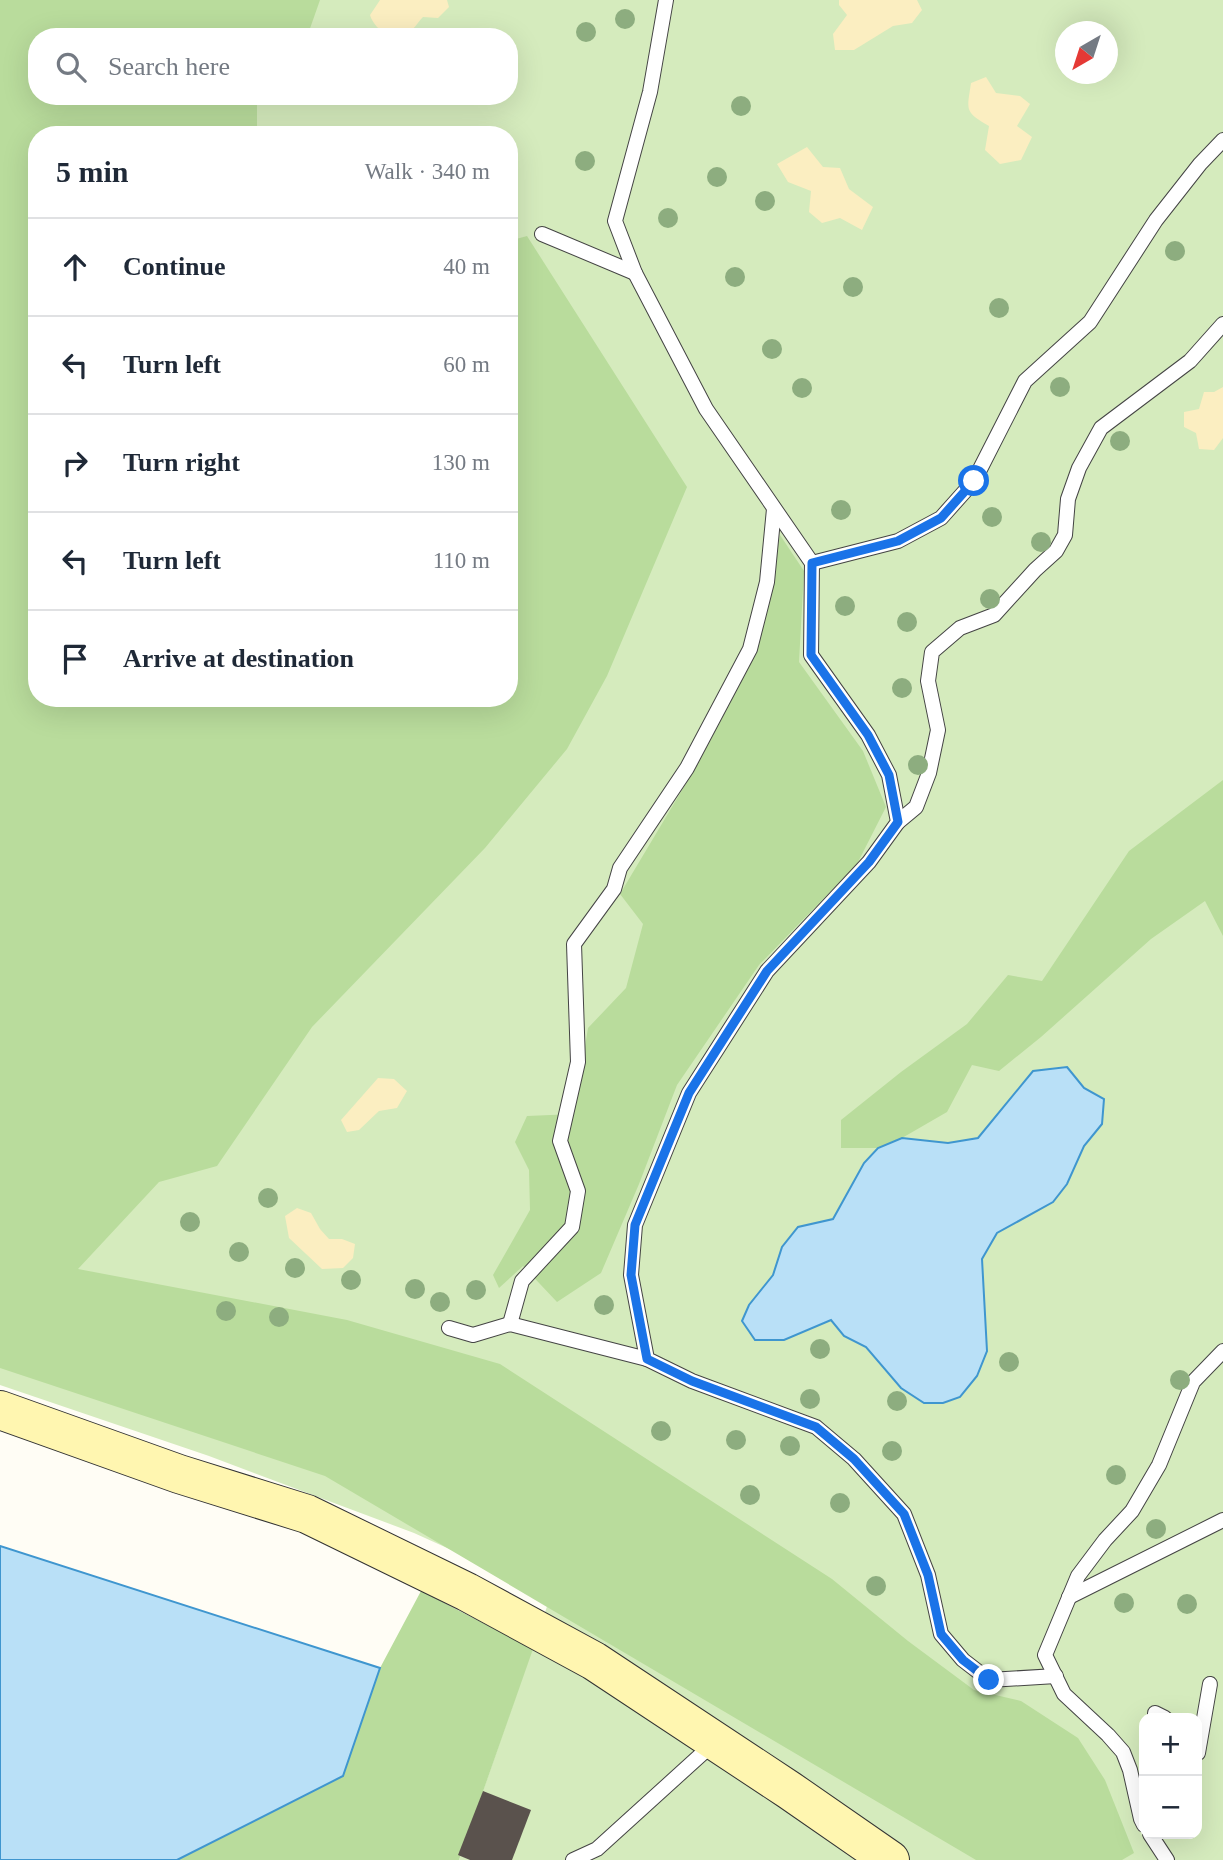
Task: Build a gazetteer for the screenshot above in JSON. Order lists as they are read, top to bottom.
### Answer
{
  "north": "bottom left",
  "page": {
    "search": "Search here",
    "heading": ["5 min", "Walk · 340 m"],
    "list": [
      ["Continue", "40 m"],
      ["Turn left", "60 m"],
      ["Turn right", "130 m"],
      ["Turn left", "110 m"],
      "Arrive at destination"
    ],
    "map_buttons": ["+", "−"]
  }
}
